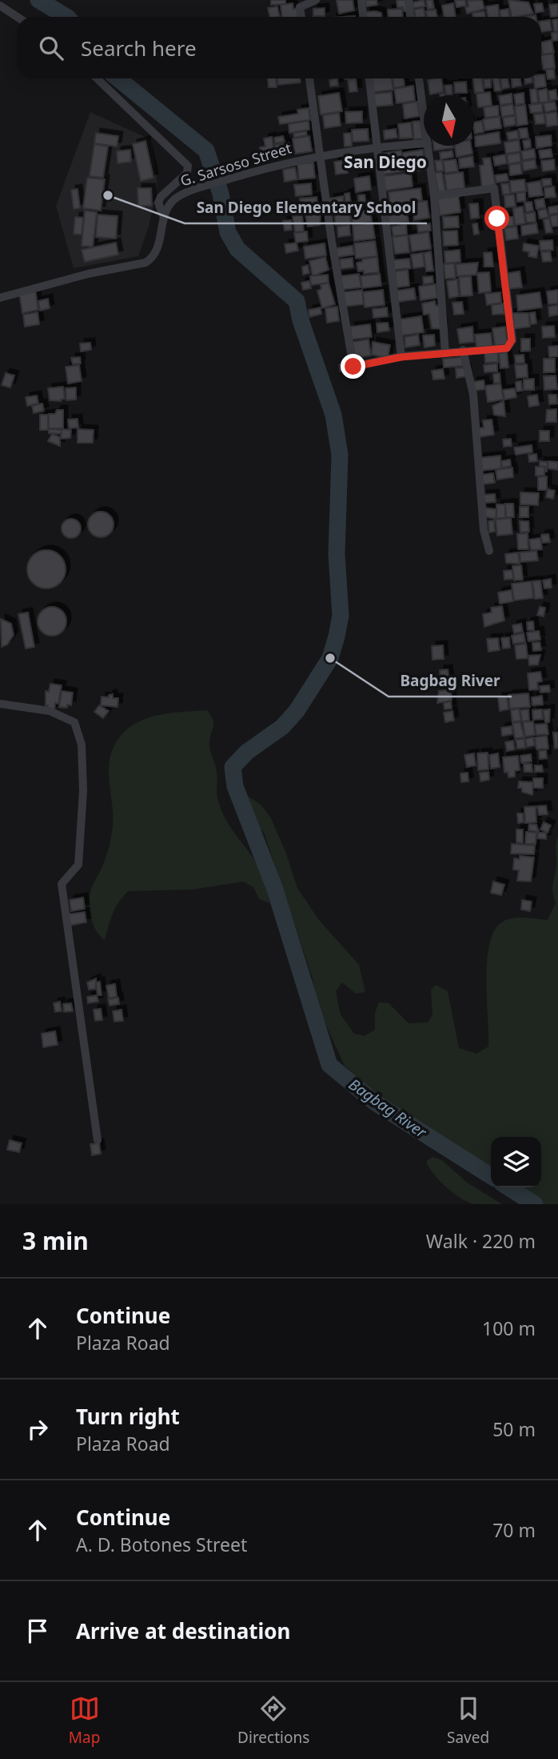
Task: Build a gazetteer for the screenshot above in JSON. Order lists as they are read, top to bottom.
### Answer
{
  "streets": {
    "street": ["G. Sarsoso Street"]
  },
  "districts": ["San Diego"],
  "water": ["Bagbag River"],
  "places": ["San Diego Elementary School", "Bagbag River"],
  "north": "bottom",
  "page": {
    "search": "Search here",
    "heading": ["3 min", "Walk · 220 m"],
    "list": [
      ["Continue", "Plaza Road", "100 m"],
      ["Turn right", "Plaza Road", "50 m"],
      ["Continue", "A. D. Botones Street", "70 m"],
      "Arrive at destination"
    ],
    "nav": ["Map", "Directions", "Saved"]
  }
}
